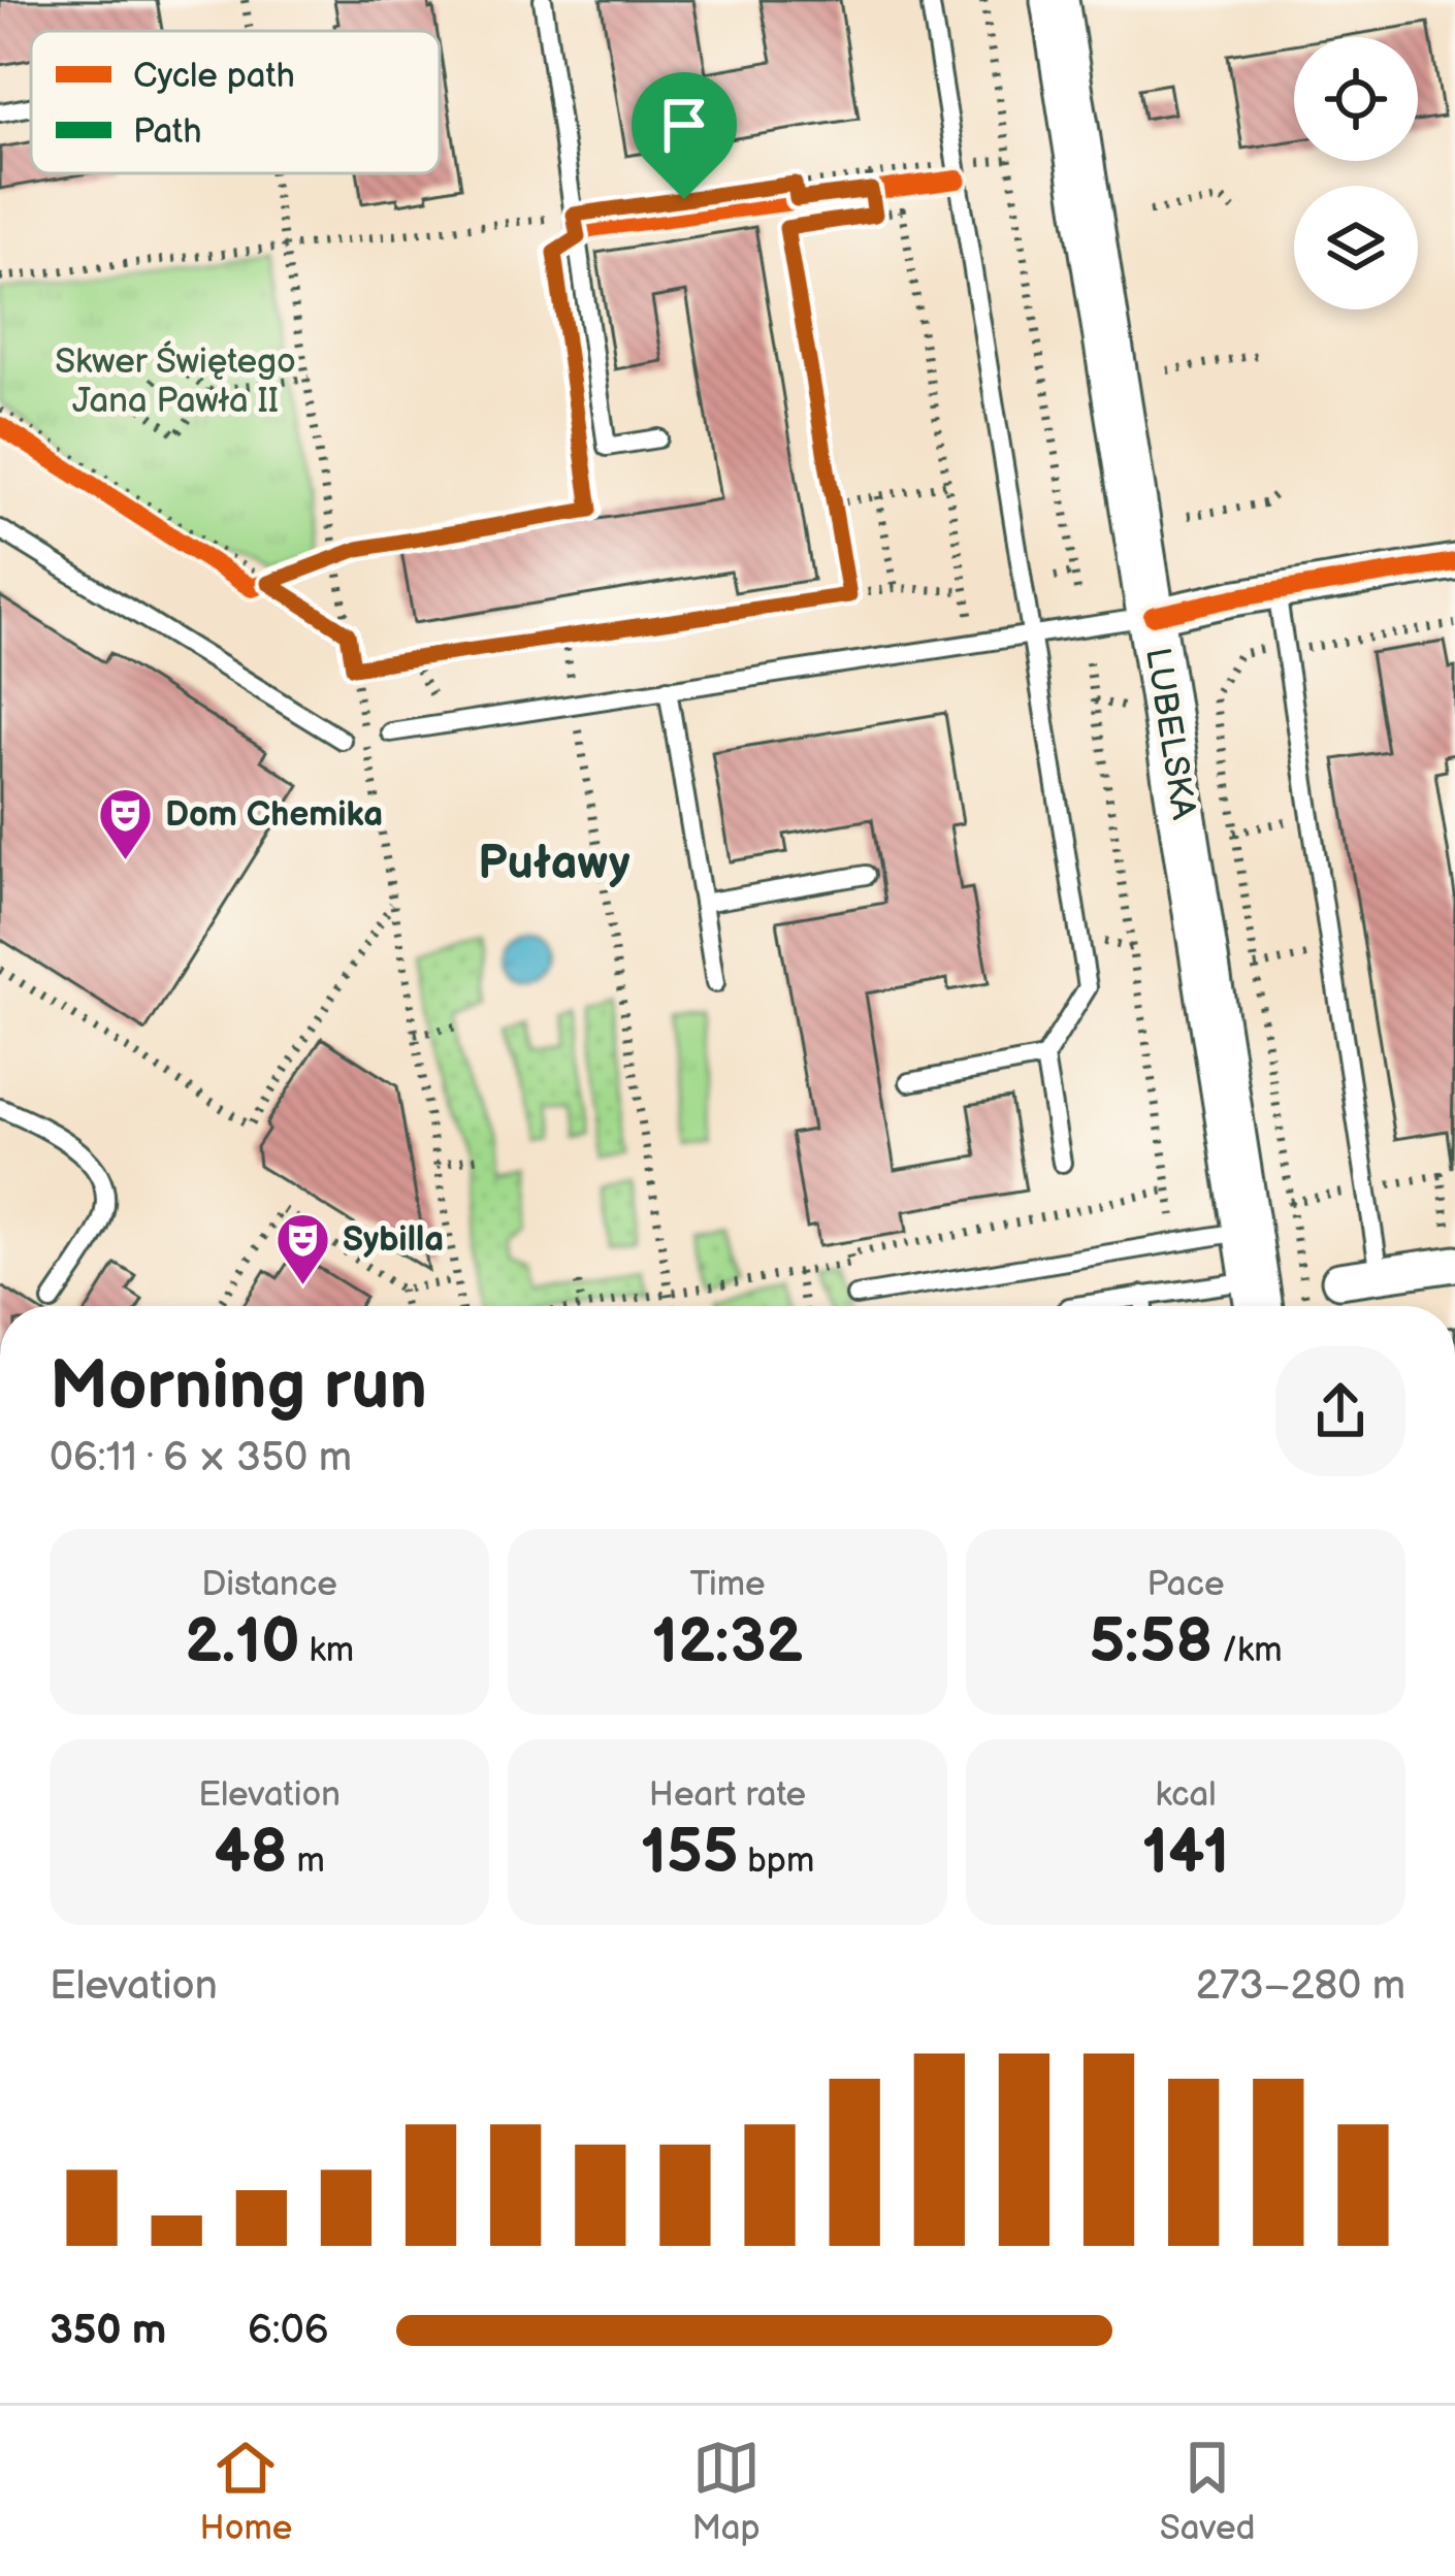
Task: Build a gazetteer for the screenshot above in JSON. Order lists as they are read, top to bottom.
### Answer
{
  "streets": {
    "main road": ["LUBELSKA"]
  },
  "districts": ["Puławy"],
  "parks": ["Skwer Świętego Jana Pawła II"],
  "places": {
    "theatre": ["Dom Chemika", "Sybilla"]
  },
  "legend": ["Cycle path", "Path"],
  "page": {
    "heading": ["Morning run", "06:11 · 6 × 350 m"],
    "stats": [
      ["Distance", "2.10 km"],
      ["Time", "12:32"],
      ["Pace", "5:58 /km"],
      ["Elevation", "48 m"],
      ["Heart rate", "155 bpm"],
      ["kcal", "141"]
    ],
    "chart": ["Elevation", "273–280 m"],
    "list": [
      {
        "name": "350 m",
        "note": "6:06"
      }
    ],
    "tabs": ["Home", "Map", "Saved"]
  }
}
